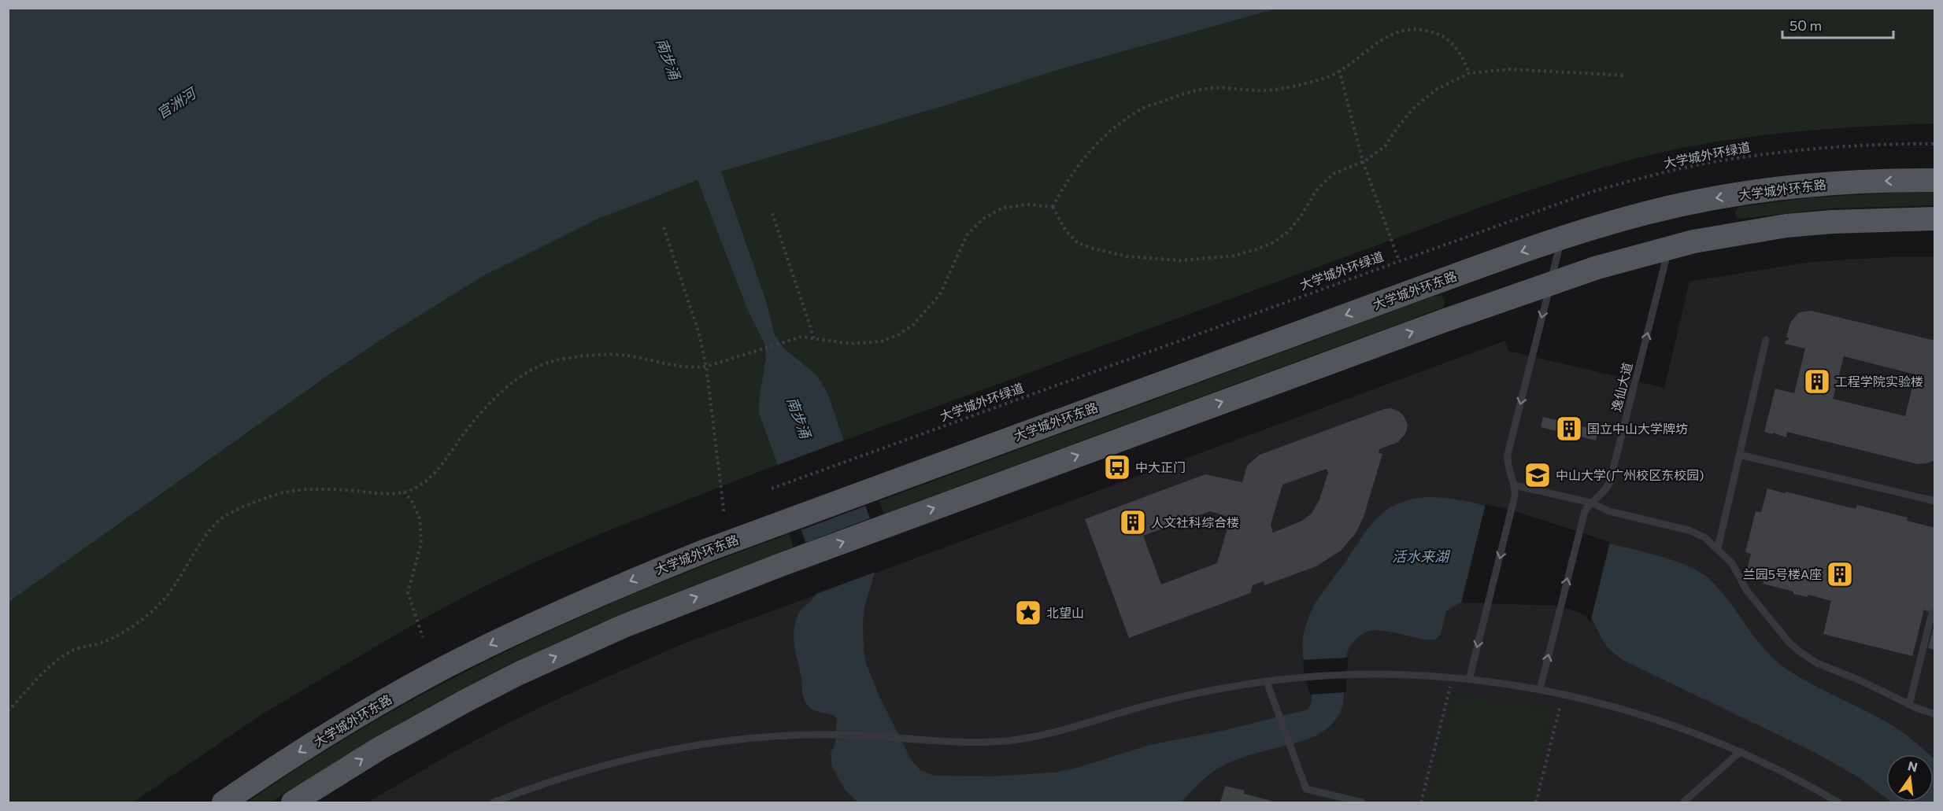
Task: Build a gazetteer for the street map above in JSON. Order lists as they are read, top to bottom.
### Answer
{
  "streets": {
    "main road": ["大学城外环东路"],
    "lane": ["逸仙大道"],
    "path": ["大学城外环绿道"]
  },
  "one_way": ["逸仙大道"],
  "water": ["南步涌", "官洲河", "活水来湖"],
  "places": {
    "building": [
      "工程学院实验楼",
      "国立中山大学牌坊",
      "人文社科综合楼",
      "兰园5号楼A座"
    ],
    "bus stop": ["中大正门"],
    "school or university": ["中山大学(广州校区东校园)"],
    "place": ["北望山"]
  },
  "scale_bar": "50 m",
  "north": "top"
}
